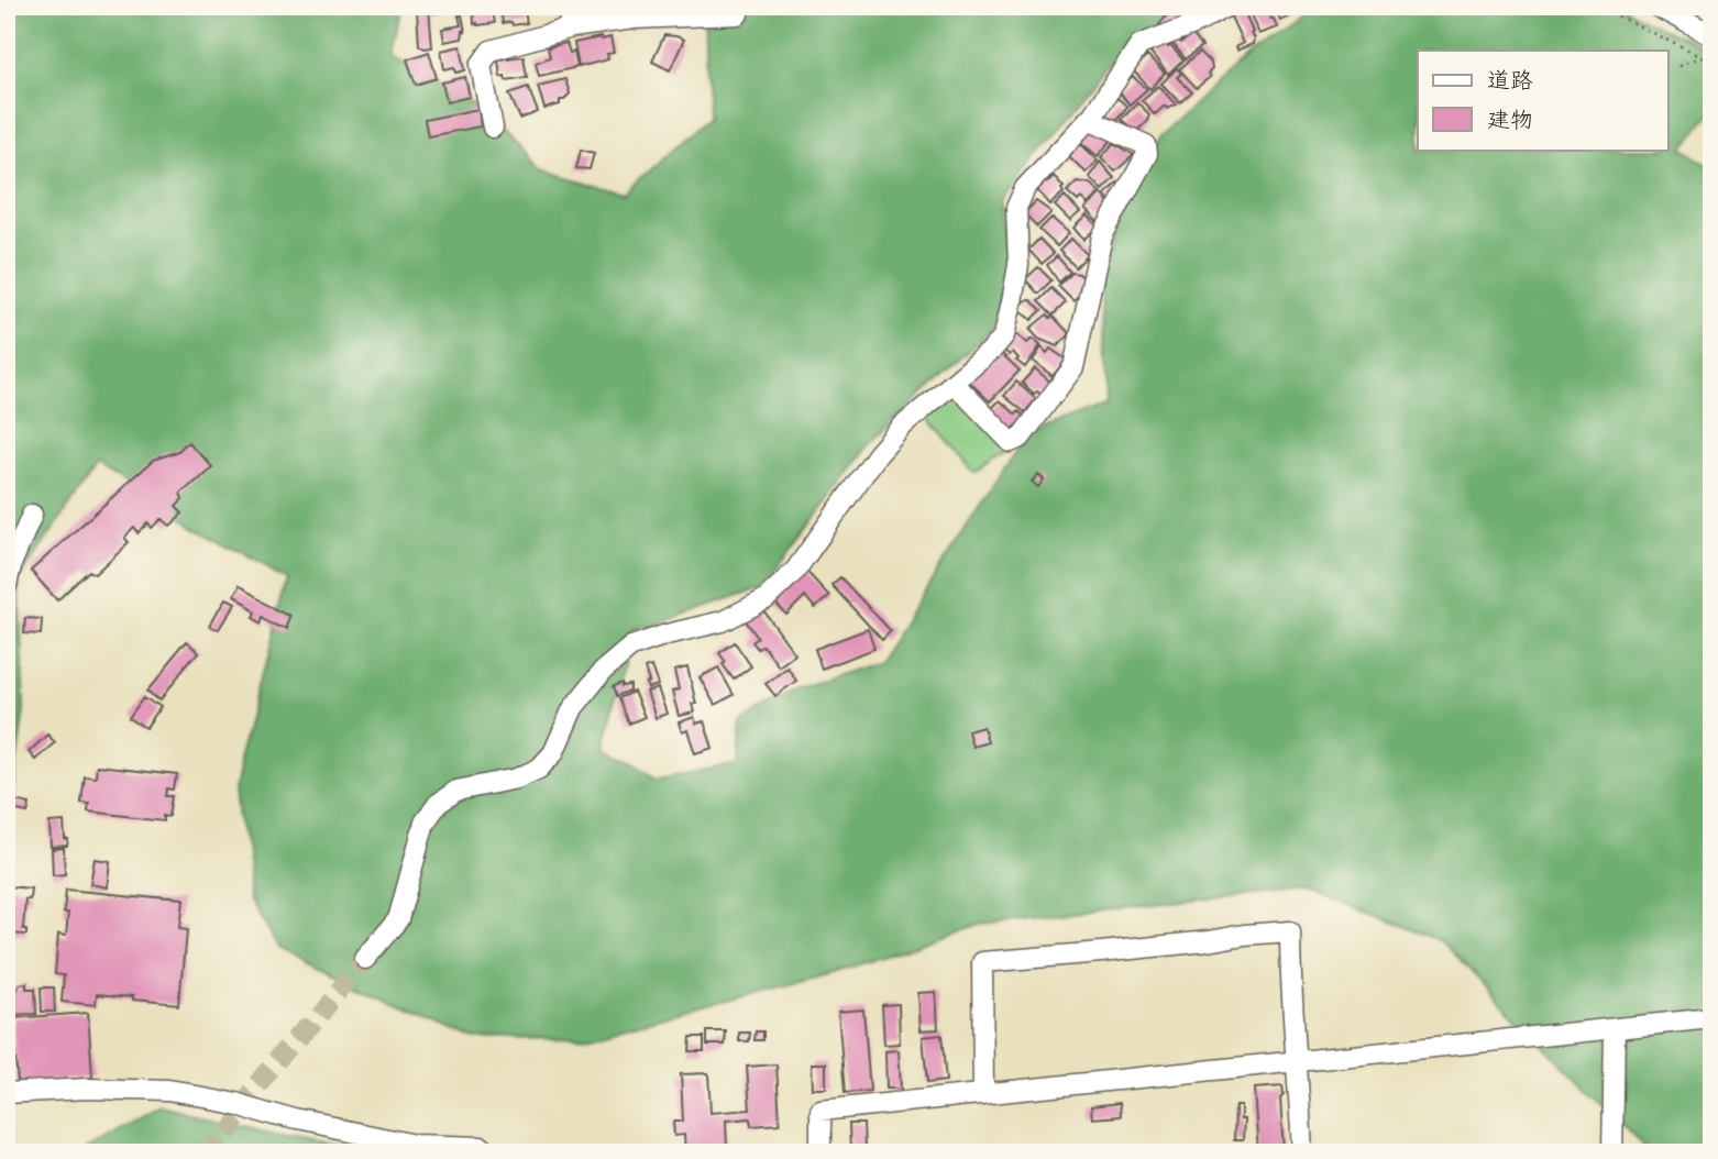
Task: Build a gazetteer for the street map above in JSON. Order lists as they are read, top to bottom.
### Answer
{
  "legend": ["道路", "建物"]
}
